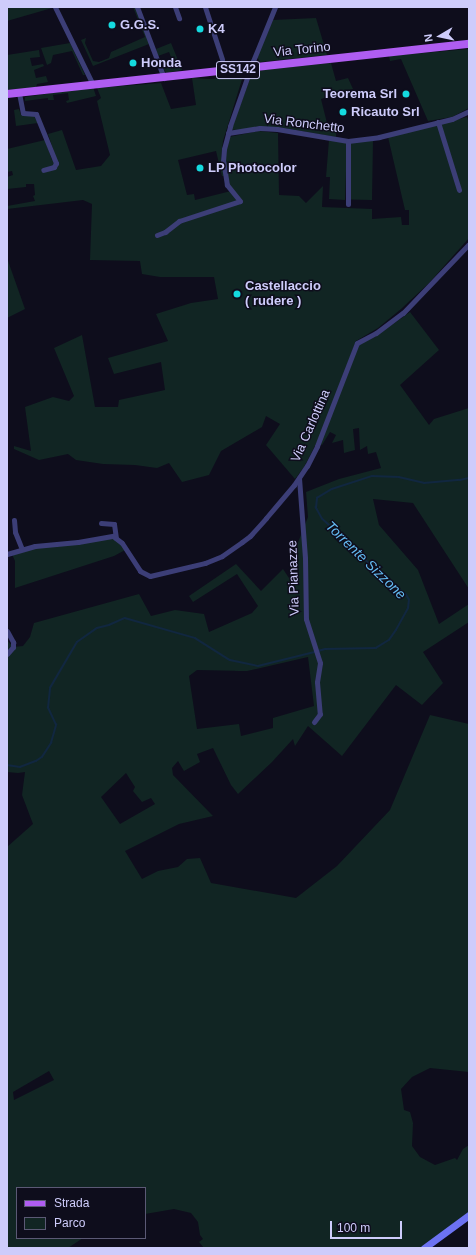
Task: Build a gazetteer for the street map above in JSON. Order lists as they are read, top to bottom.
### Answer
{
  "streets": {
    "main road": ["Via Torino", "SS142"],
    "street": ["Via Ronchetto", "Via Carlottina", "Via Pianazze"]
  },
  "crossings": [
    ["Via Carlottina", "Via Pianazze"]
  ],
  "water": ["Torrente Sizzone"],
  "places": [
    "G.G.S.",
    "K4",
    "Honda",
    "Teorema Srl",
    "Ricauto Srl",
    "LP Photocolor",
    "Castellaccio ( rudere )"
  ],
  "legend": ["Strada", "Parco"],
  "scale_bar": "100 m",
  "north": "left"
}
